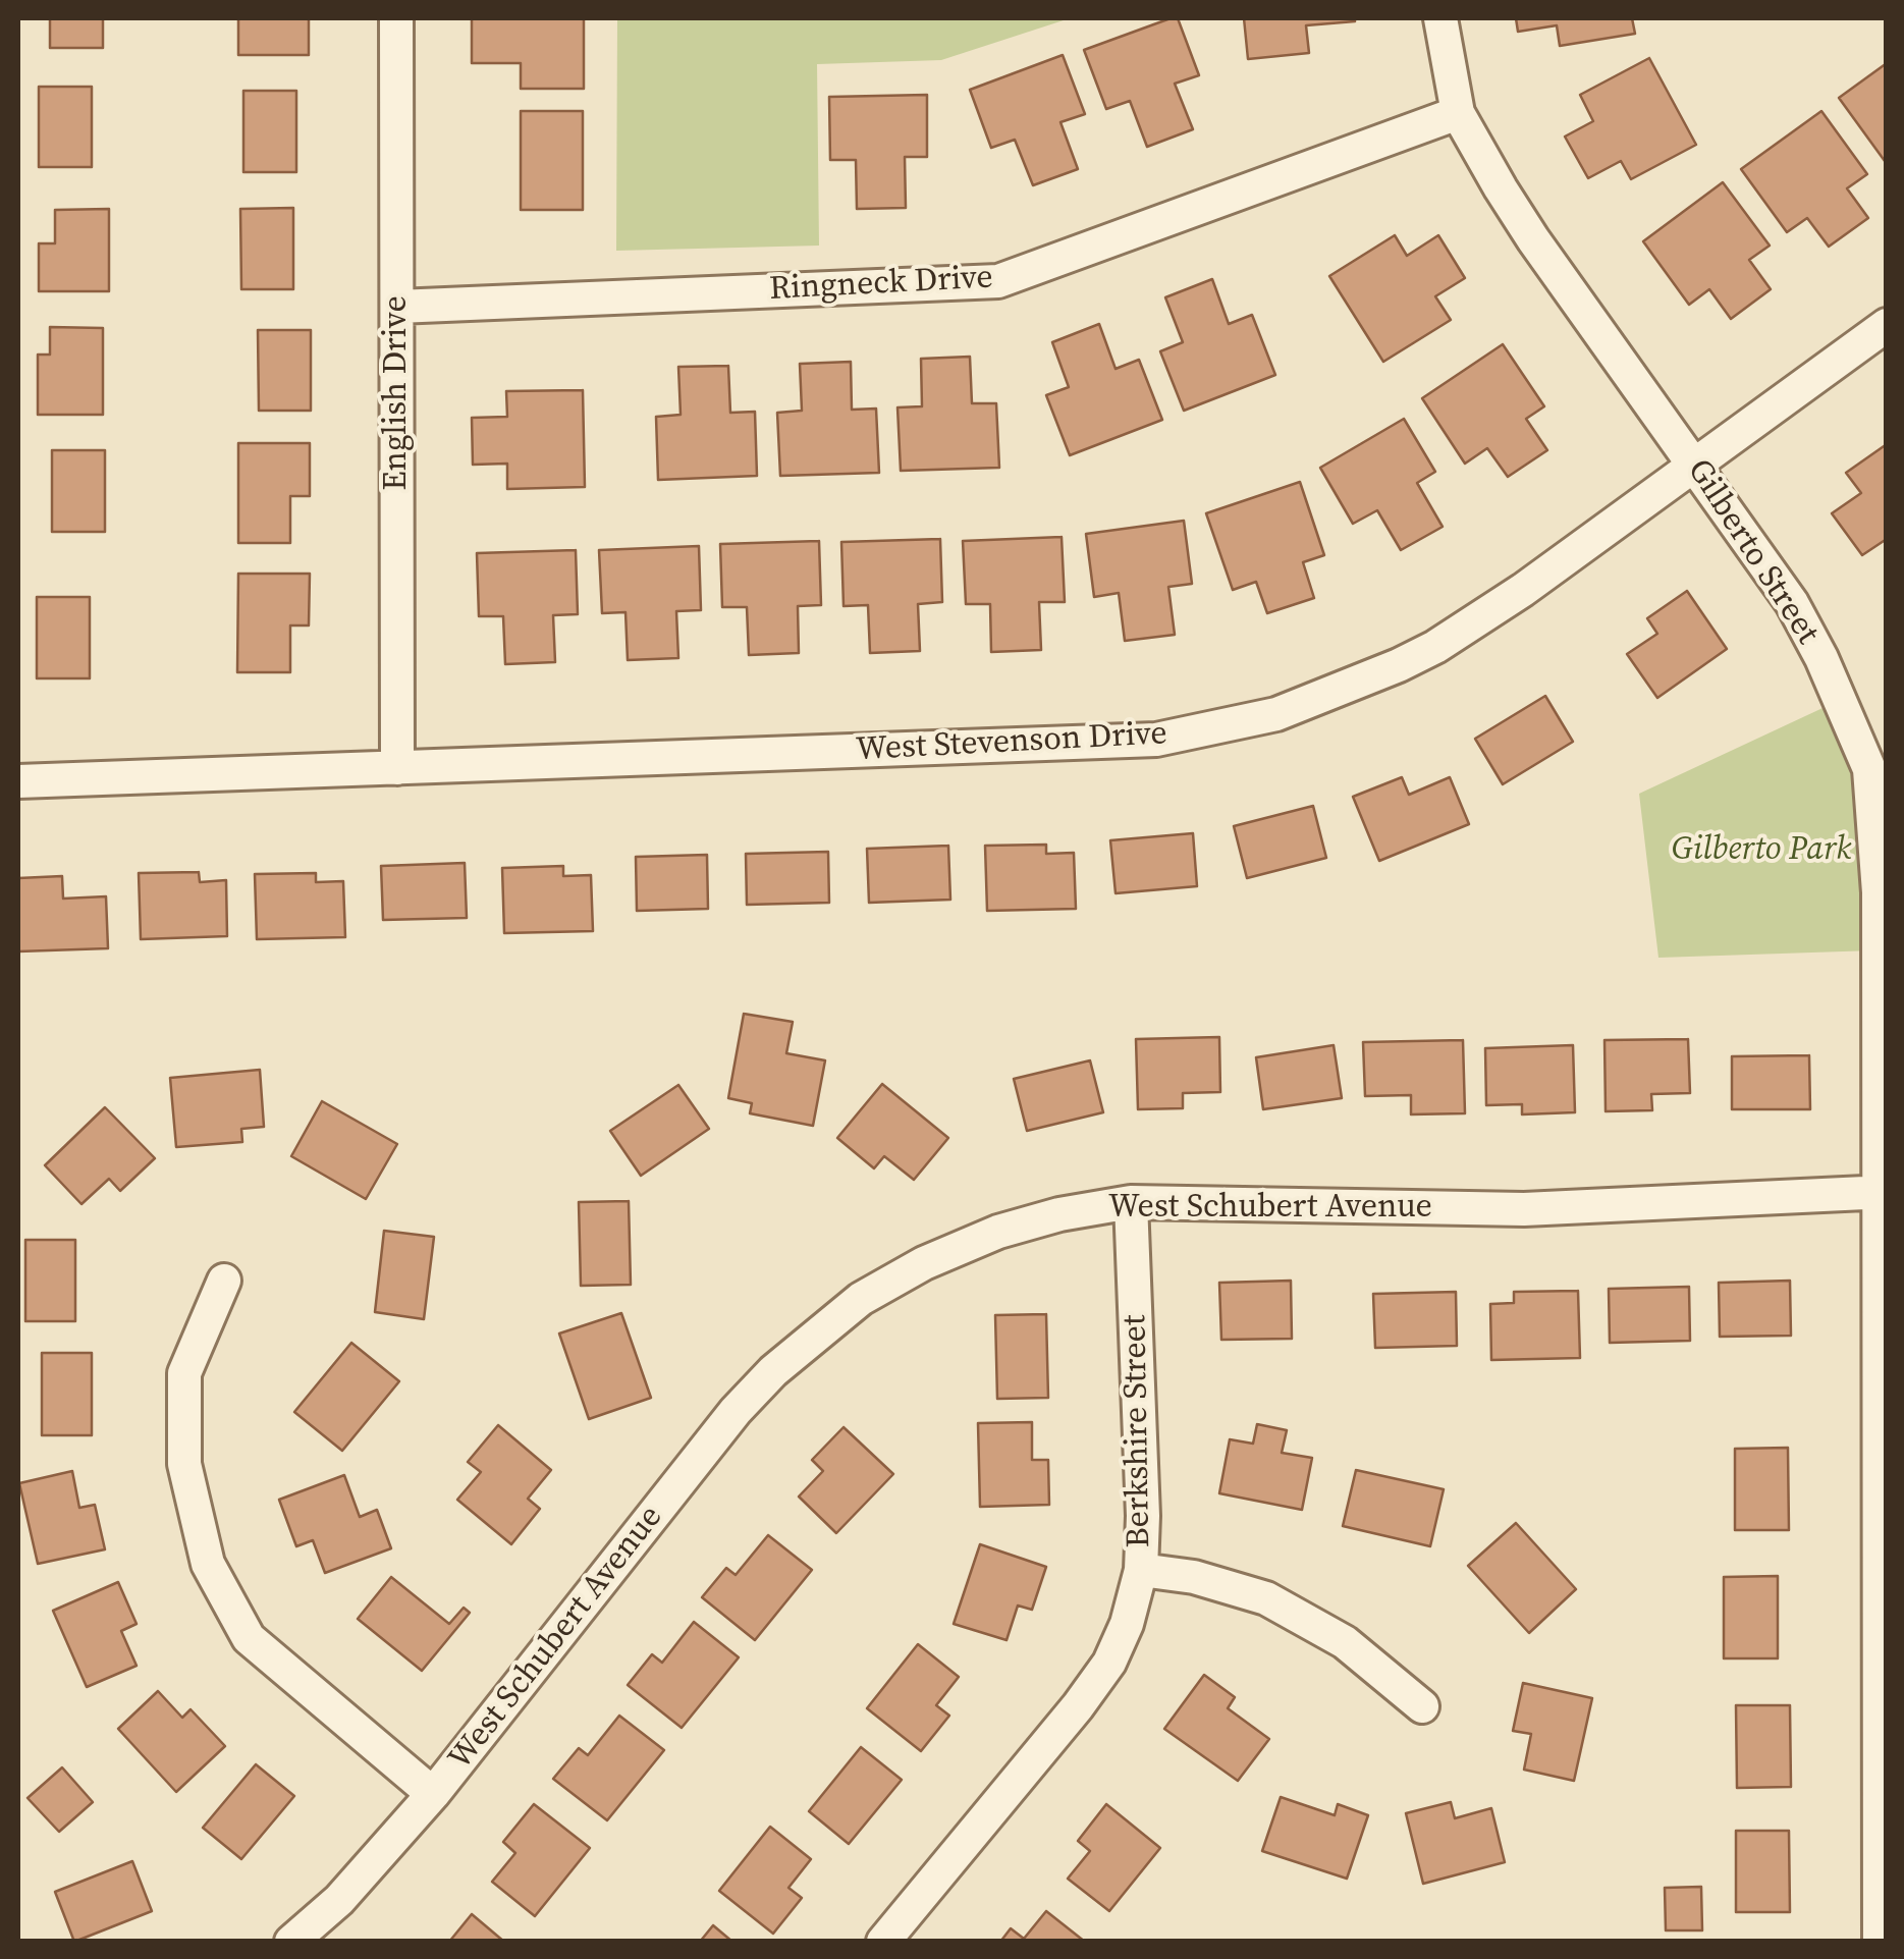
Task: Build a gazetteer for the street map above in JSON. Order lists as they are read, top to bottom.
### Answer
{
  "streets": {
    "street": [
      "Ringneck Drive",
      "English Drive",
      "Gilberto Street",
      "West Stevenson Drive",
      "West Schubert Avenue",
      "Berkshire Street"
    ]
  },
  "crossings": [
    ["Ringneck Drive", "English Drive"],
    ["Ringneck Drive", "Gilberto Street"],
    ["English Drive", "West Stevenson Drive"],
    ["Gilberto Street", "West Stevenson Drive"],
    ["Gilberto Street", "West Schubert Avenue"],
    ["West Schubert Avenue", "Berkshire Street"]
  ],
  "parks": ["Gilberto Park"]
}
